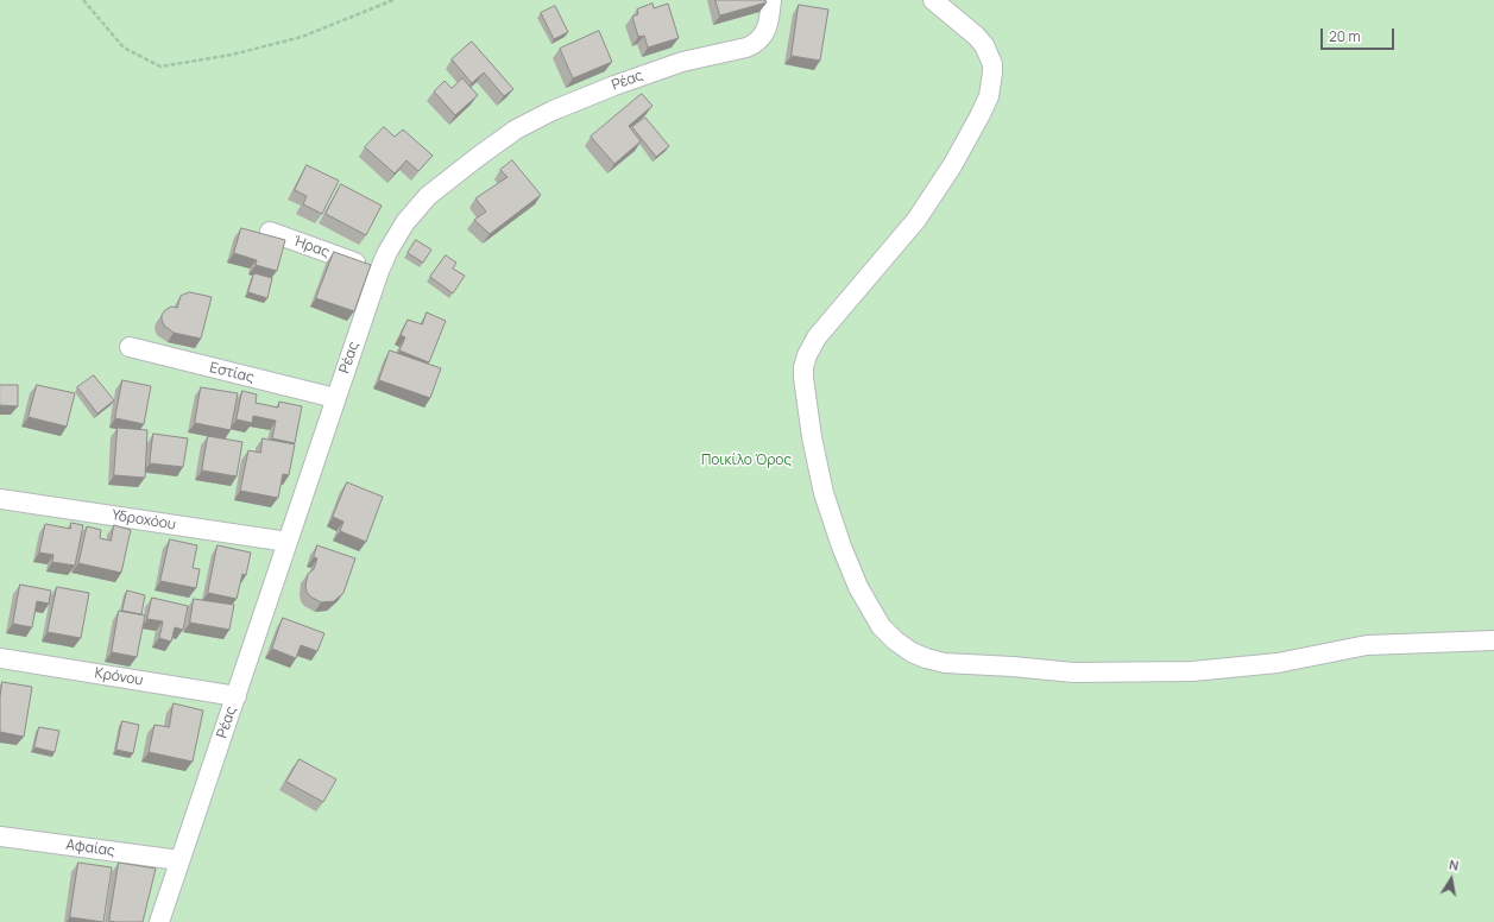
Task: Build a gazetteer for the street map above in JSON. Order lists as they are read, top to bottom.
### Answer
{
  "streets": {
    "street": [
      "Ρέας",
      "Ήρας",
      "Εστίας",
      "Υδροχόου",
      "Κρόνου",
      "Αφαίας"
    ]
  },
  "crossings": [
    ["Ρέας", "Ήρας"],
    ["Ρέας", "Εστίας"],
    ["Ρέας", "Υδροχόου"],
    ["Ρέας", "Κρόνου"],
    ["Ρέας", "Αφαίας"]
  ],
  "parks": ["Ποικίλο Όρος"],
  "scale_bar": "20 m",
  "north": "top"
}
